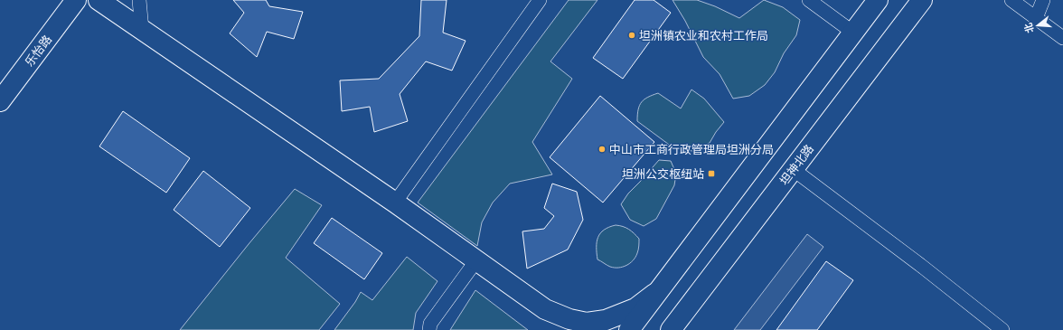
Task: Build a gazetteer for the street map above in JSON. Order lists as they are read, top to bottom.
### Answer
{
  "streets": {
    "main road": ["乐怡路", "坦神北路"]
  },
  "places": {
    "other": ["坦洲镇农业和农村工作局", "中山市工商行政管理局坦洲分局"],
    "transit": ["坦洲公交枢纽站"]
  },
  "north": "left"
}
